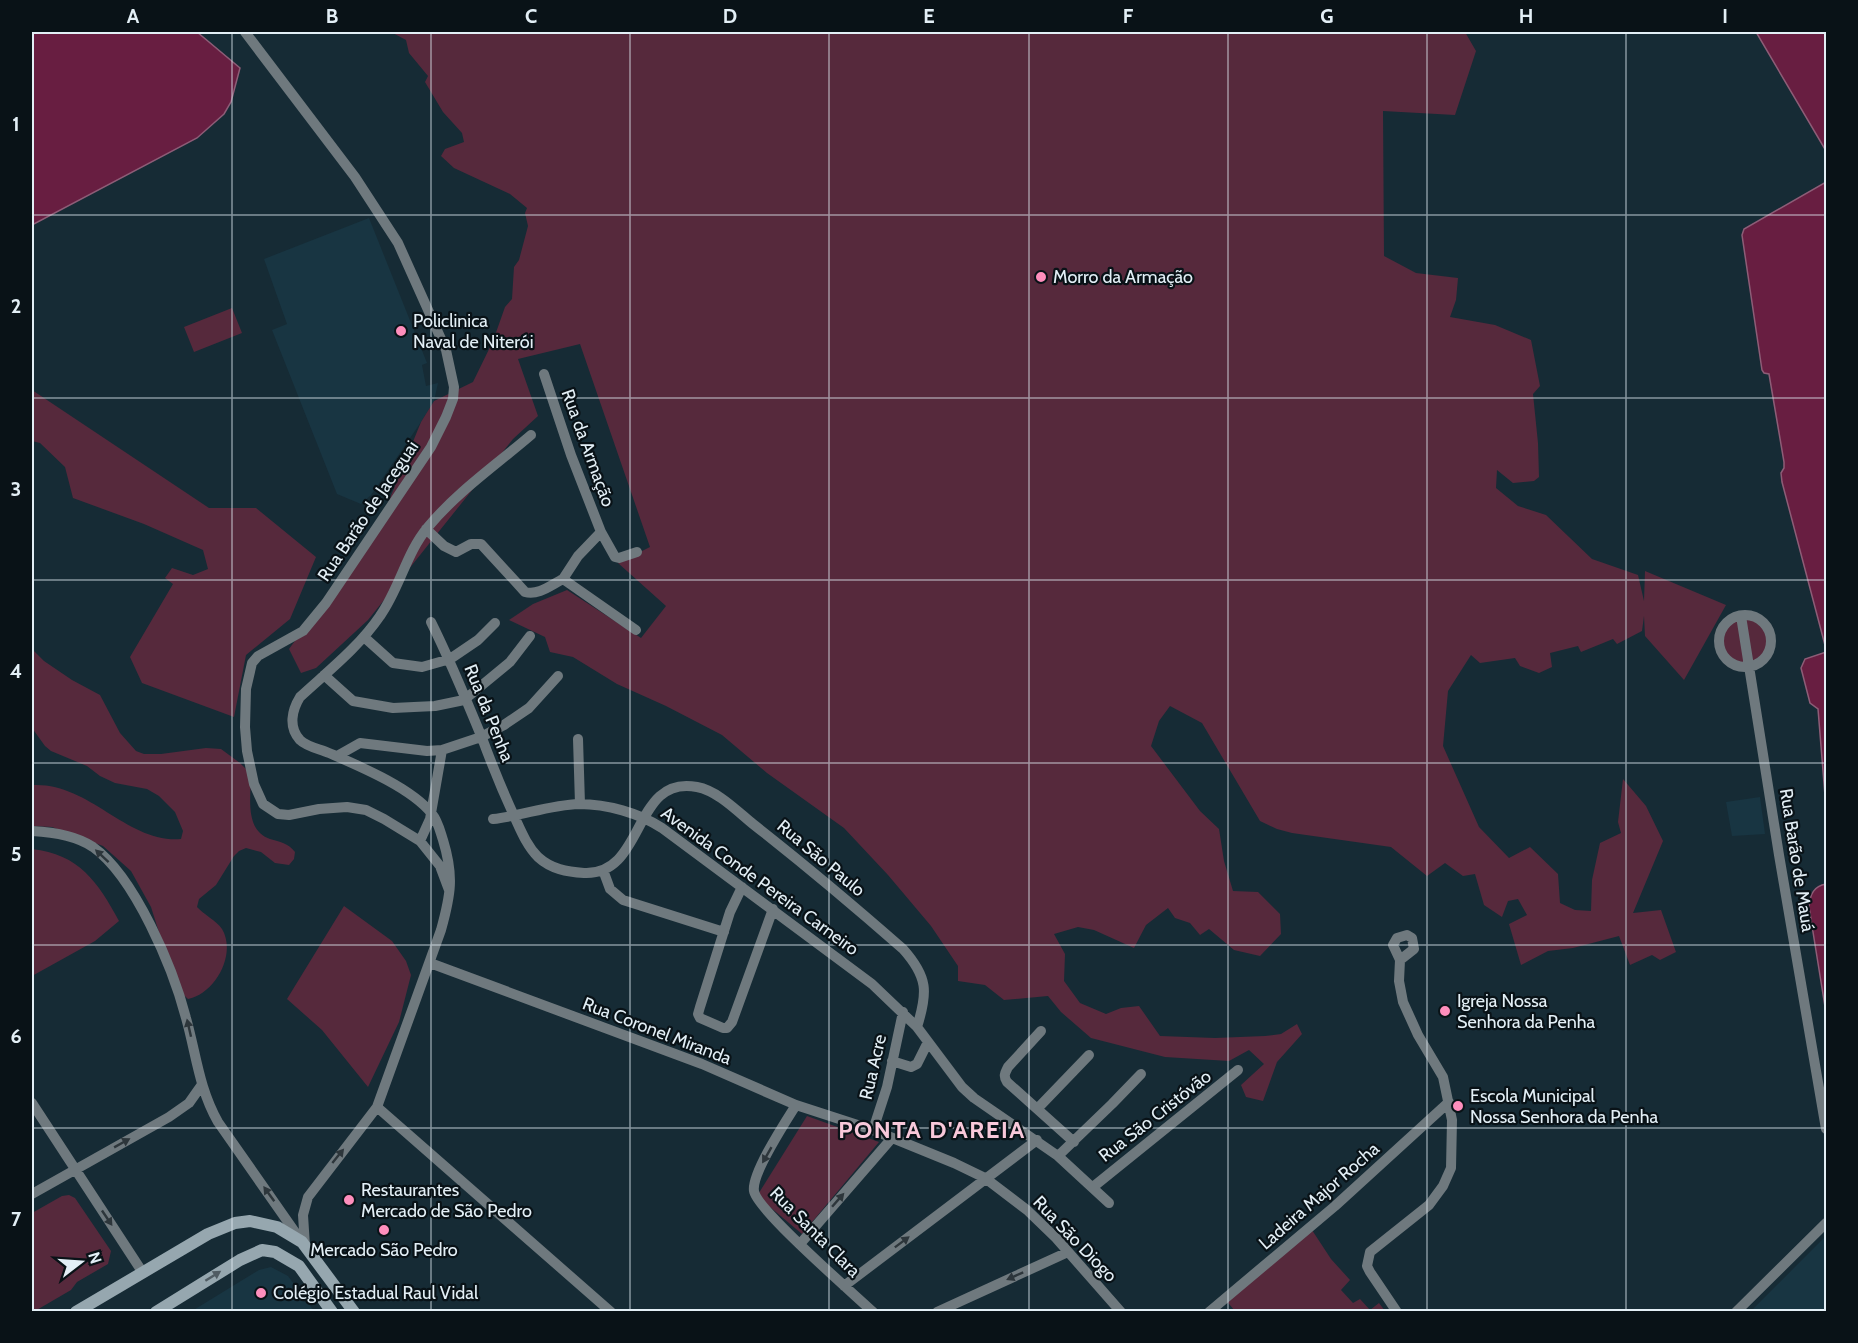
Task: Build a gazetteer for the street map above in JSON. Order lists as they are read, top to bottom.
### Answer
{
  "streets": {
    "street": [
      "Rua da Armação",
      "Rua Barão de Jaceguai",
      "Rua da Penha",
      "Rua São Paulo",
      "Rua Barão de Mauá",
      "Avenida Conde Pereira Carneiro",
      "Rua Coronel Miranda",
      "Rua Acre",
      "Rua São Cristóvão",
      "Ladeira Major Rocha",
      "Rua Santa Clara",
      "Rua São Diogo"
    ]
  },
  "crossings": [
    ["Rua da Penha", "Rua São Paulo"],
    ["Rua da Penha", "Avenida Conde Pereira Carneiro"],
    ["Rua São Paulo", "Avenida Conde Pereira Carneiro"],
    ["Avenida Conde Pereira Carneiro", "Rua Acre"],
    ["Avenida Conde Pereira Carneiro", "Rua São Cristóvão"],
    ["Rua Coronel Miranda", "Rua Acre"],
    ["Rua Coronel Miranda", "Rua Santa Clara"],
    ["Rua Coronel Miranda", "Rua São Diogo"],
    ["Rua Acre", "Rua São Diogo"]
  ],
  "one_way": ["Rua Santa Clara"],
  "districts": ["PONTA D'AREIA"],
  "places": [
    "Morro da Armação",
    "Policlinica Naval de Niterói",
    "Igreja Nossa Senhora da Penha",
    "Escola Municipal Nossa Senhora da Penha",
    "Restaurantes Mercado de São Pedro",
    "Mercado São Pedro",
    "Colégio Estadual Raul Vidal"
  ],
  "north": "right",
  "grid": {
    "columns": [
      "A",
      "B",
      "C",
      "D",
      "E",
      "F",
      "G",
      "H",
      "I"
    ],
    "rows": [
      "1",
      "2",
      "3",
      "4",
      "5",
      "6",
      "7"
    ]
  }
}
